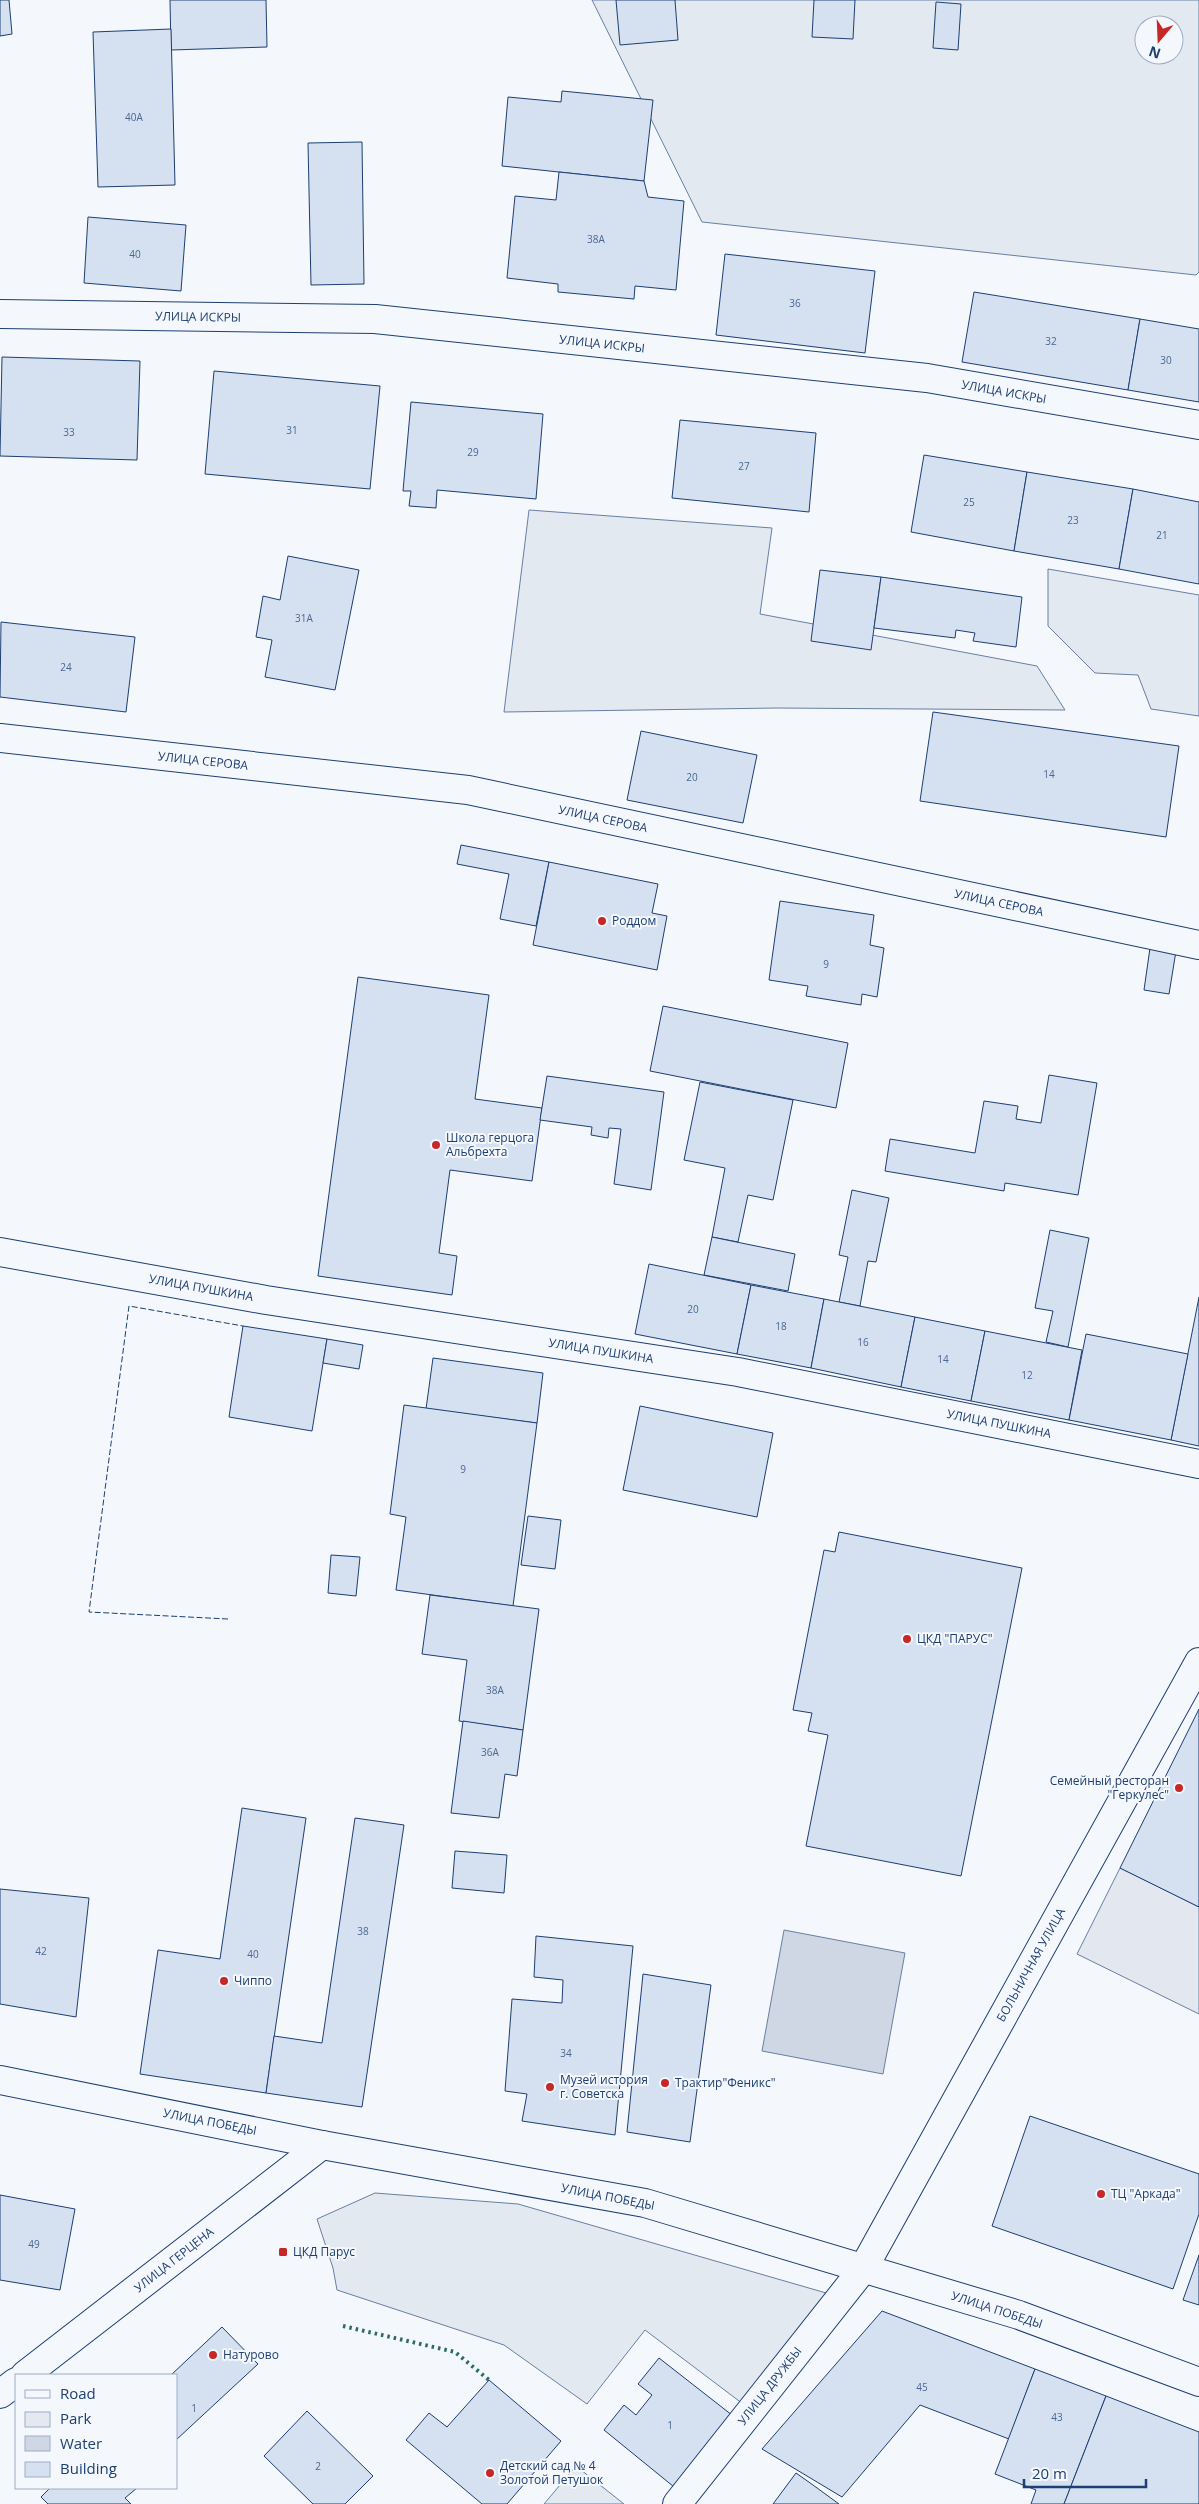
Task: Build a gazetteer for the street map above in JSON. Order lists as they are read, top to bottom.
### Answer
{
  "streets": {
    "street": [
      "УЛИЦА ИСКРЫ",
      "УЛИЦА СЕРОВА",
      "УЛИЦА ПУШКИНА",
      "БОЛЬНИЧНАЯ УЛИЦА",
      "УЛИЦА ПОБЕДЫ",
      "УЛИЦА ГЕРЦЕНА",
      "УЛИЦА ДРУЖБЫ"
    ]
  },
  "crossings": [
    ["БОЛЬНИЧНАЯ УЛИЦА", "УЛИЦА ПОБЕДЫ"],
    ["БОЛЬНИЧНАЯ УЛИЦА", "УЛИЦА ДРУЖБЫ"],
    ["УЛИЦА ПОБЕДЫ", "УЛИЦА ГЕРЦЕНА"],
    ["УЛИЦА ПОБЕДЫ", "УЛИЦА ДРУЖБЫ"]
  ],
  "places": {
    "other": [
      "Роддом",
      "Школа герцога Альбрехта",
      "ЦКД \"ПАРУС\"",
      "Семейный ресторан \"Геркулес\"",
      "Чиппо",
      "Трактир\"Феникс\"",
      "Музей история г. Советска",
      "ТЦ \"Аркада\"",
      "Натурово",
      "Детский сад № 4 Золотой Петушок"
    ],
    "transit": ["ЦКД Парус"]
  },
  "house_numbers": [
    "40А",
    "38А",
    "40",
    "36",
    "32",
    "30",
    "31",
    "33",
    "29",
    "27",
    "25",
    "23",
    "21",
    "31А",
    "24",
    "14",
    "20",
    "9",
    "20",
    "18",
    "16",
    "14",
    "12",
    "9",
    "38А",
    "36А",
    "38",
    "42",
    "40",
    "34",
    "49",
    "45",
    "1",
    "43",
    "1",
    "2"
  ],
  "legend": [
    "Road",
    "Park",
    "Water",
    "Building"
  ],
  "scale_bar": "20 m",
  "north": "bottom"
}
